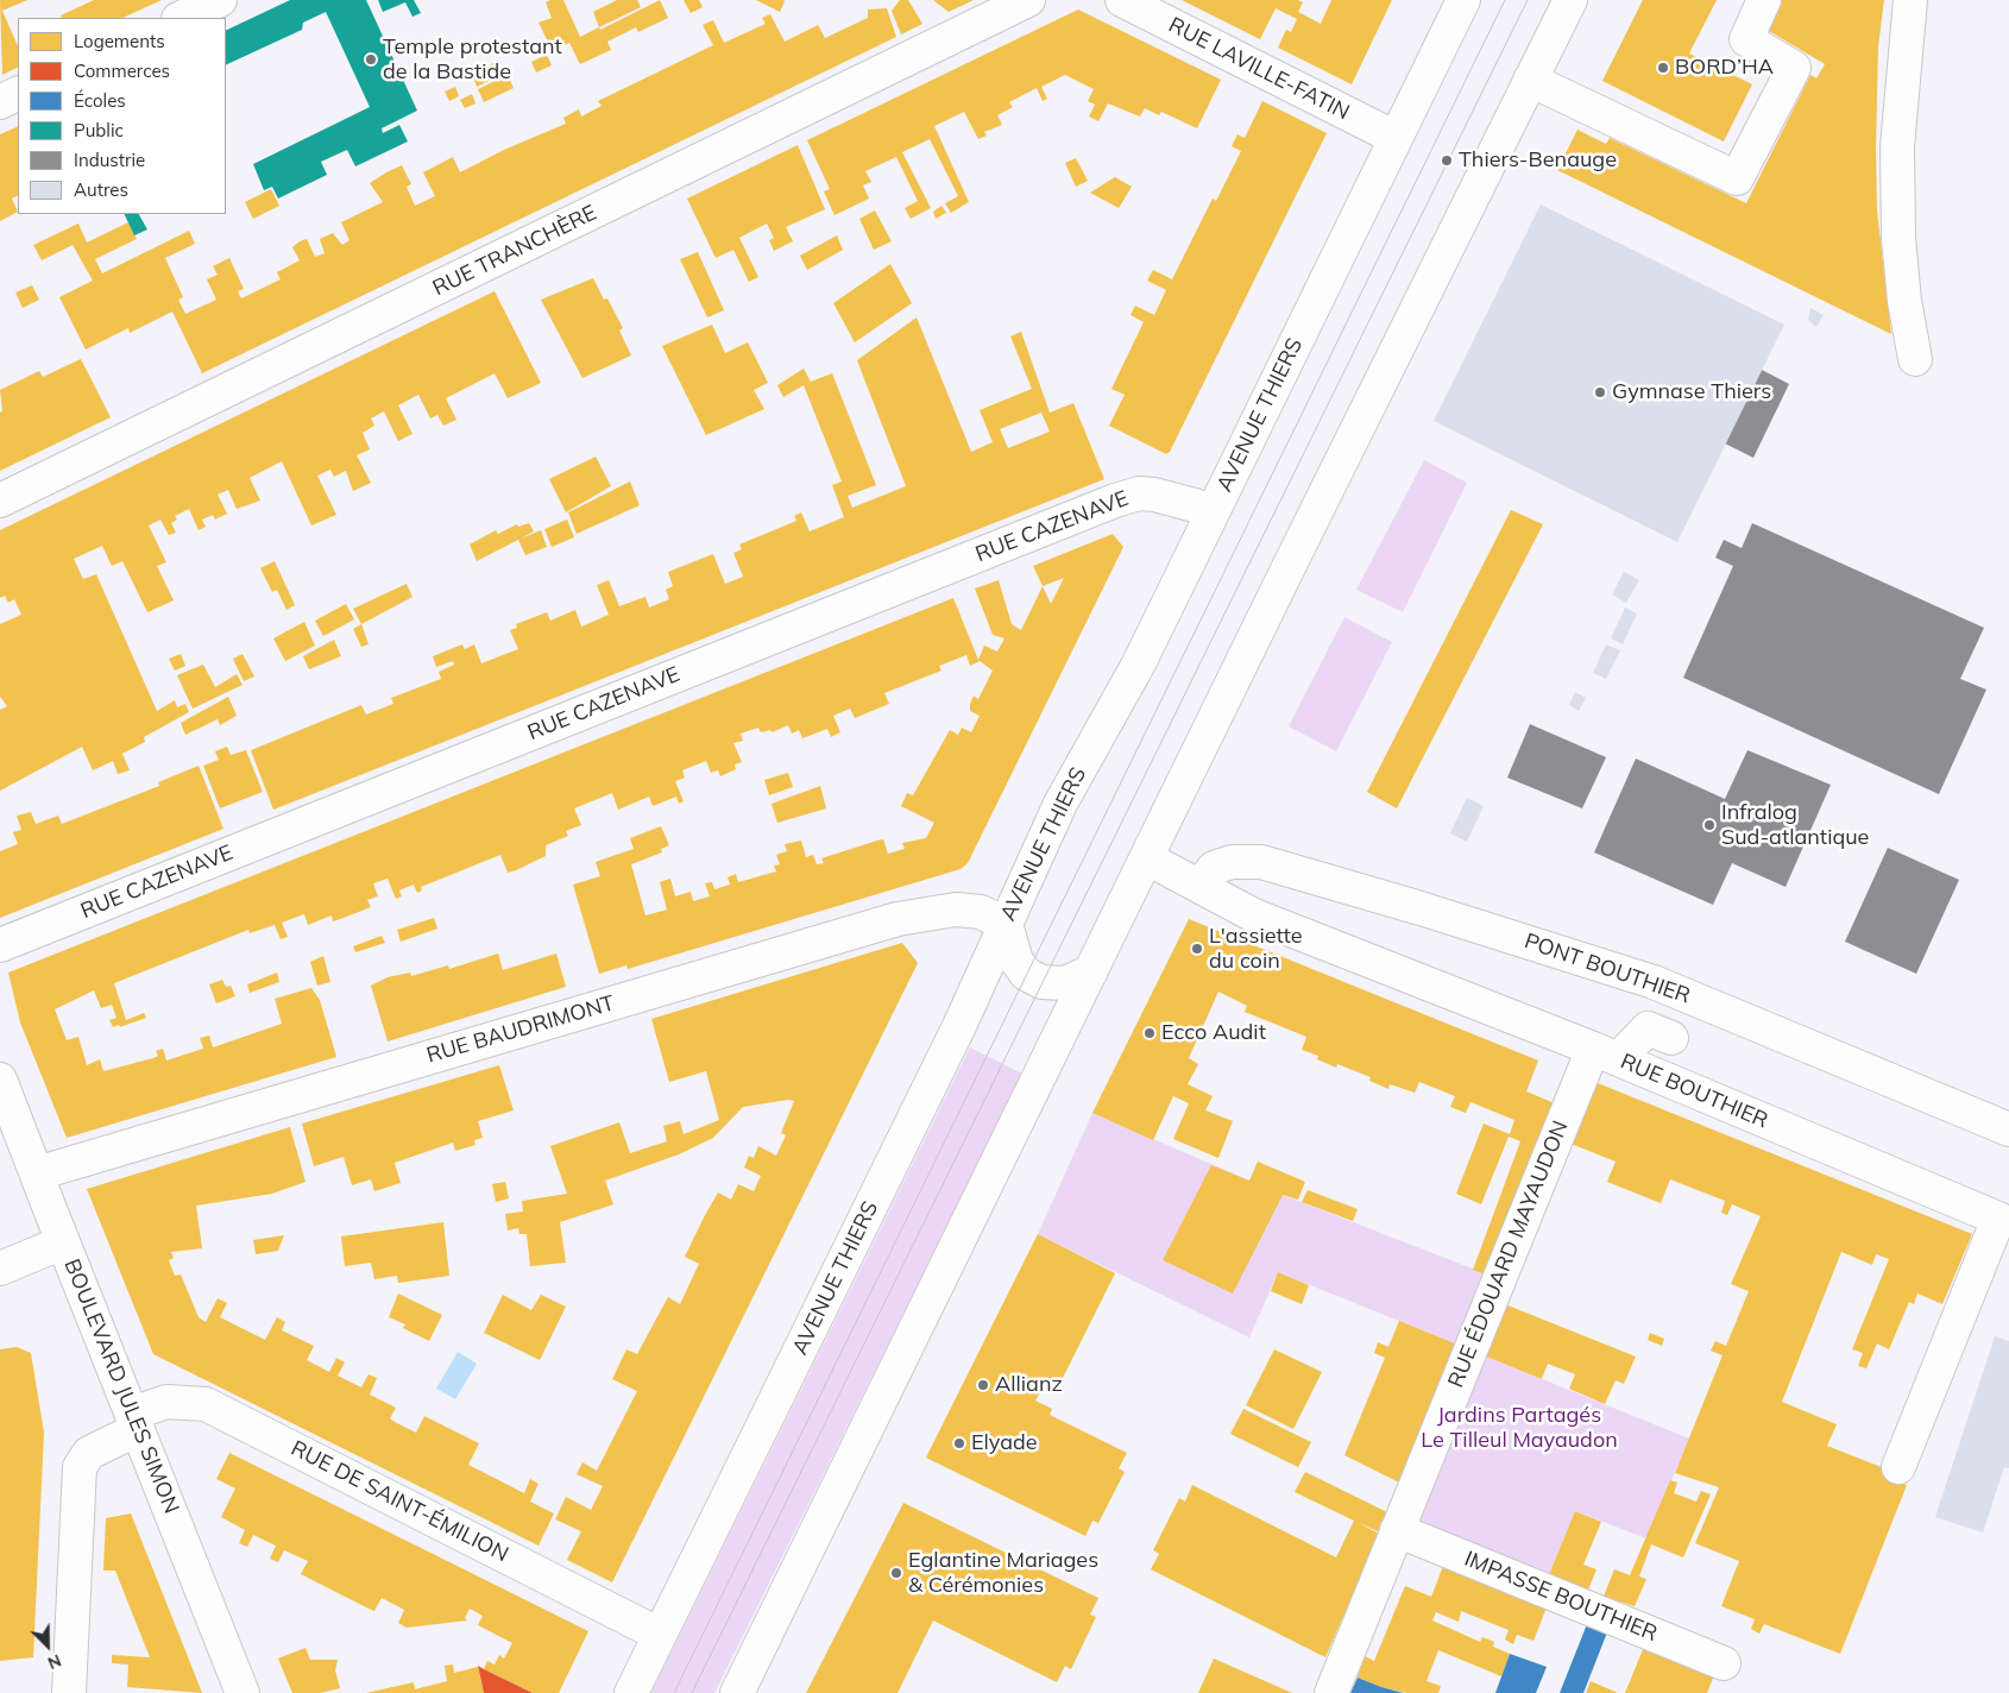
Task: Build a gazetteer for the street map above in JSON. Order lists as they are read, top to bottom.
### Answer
{
  "streets": {
    "street": [
      "RUE LAVILLE-FATIN",
      "RUE TRANCHÈRE",
      "AVENUE THIERS",
      "RUE CAZENAVE",
      "PONT BOUTHIER",
      "RUE BAUDRIMONT",
      "RUE BOUTHIER",
      "RUE ÉDOUARD MAYAUDON",
      "BOULEVARD JULES SIMON",
      "RUE DE SAINT-ÉMILION",
      "IMPASSE BOUTHIER"
    ]
  },
  "crossings": [
    ["RUE LAVILLE-FATIN", "AVENUE THIERS"],
    ["AVENUE THIERS", "RUE CAZENAVE"],
    ["AVENUE THIERS", "RUE BAUDRIMONT"],
    ["AVENUE THIERS", "RUE DE SAINT-ÉMILION"],
    ["PONT BOUTHIER", "RUE BOUTHIER"],
    ["RUE BAUDRIMONT", "BOULEVARD JULES SIMON"],
    ["RUE BOUTHIER", "RUE ÉDOUARD MAYAUDON"],
    ["RUE ÉDOUARD MAYAUDON", "IMPASSE BOUTHIER"],
    ["BOULEVARD JULES SIMON", "RUE DE SAINT-ÉMILION"]
  ],
  "parks": ["Jardins Partagés Le Tilleul Mayaudon"],
  "places": [
    "Temple protestant de la Bastide",
    "BORD’HA",
    "Thiers-Benauge",
    "Gymnase Thiers",
    "Infralog Sud-atlantique",
    "L'assiette du coin",
    "Ecco Audit",
    "Allianz",
    "Elyade",
    "Eglantine Mariages & Cérémonies"
  ],
  "legend": [
    "Logements",
    "Commerces",
    "Écoles",
    "Public",
    "Industrie",
    "Autres"
  ],
  "north": "bottom right"
}
